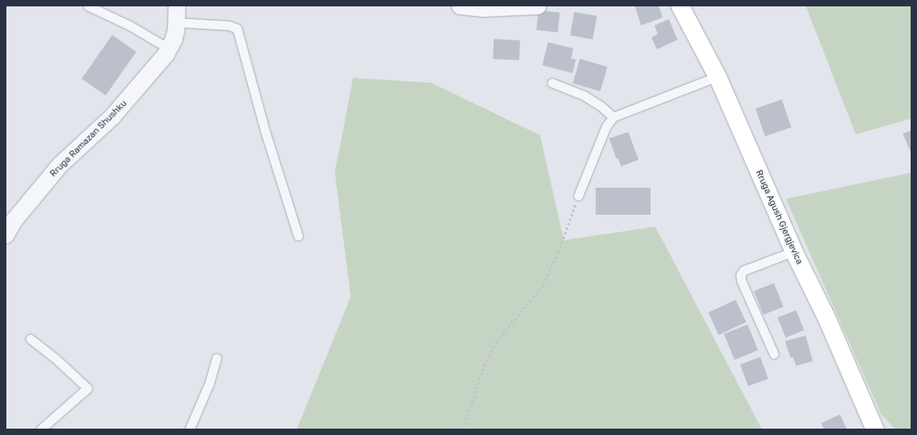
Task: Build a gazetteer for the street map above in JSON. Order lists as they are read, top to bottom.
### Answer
{
  "streets": {
    "main road": ["Rruga Agush Gjergjevica"],
    "street": ["Rruga Ramazan Shushku"]
  }
}
